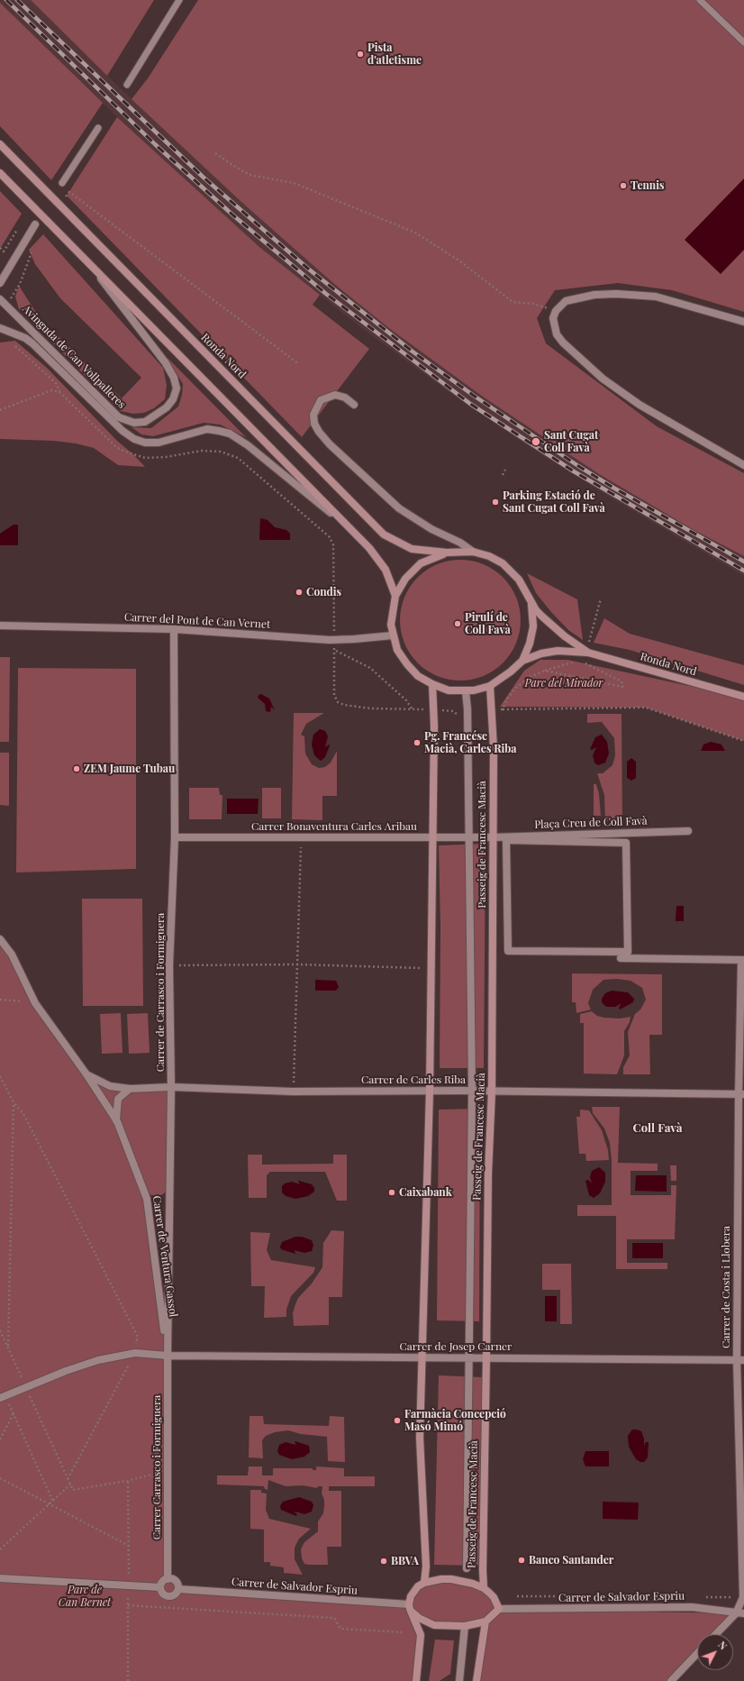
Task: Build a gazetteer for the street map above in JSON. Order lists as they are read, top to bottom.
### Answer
{
  "streets": {
    "street": [
      "Ronda Nord",
      "Avinguda de Can Vollpalleres",
      "Carrer del Pont de Can Vernet",
      "Plaça Creu de Coll Favà",
      "Carrer Bonaventura Carles Aribau",
      "Passeig de Francesc Macià",
      "Carrer de Carrasco i Formiguera",
      "Carrer de Carles Riba",
      "Carrer de Ventura Gassol",
      "Carrer de Costa i Llobera",
      "Carrer de Josep Carner",
      "Carrer Carrasco i Formiguera",
      "Carrer de Salvador Espriu"
    ]
  },
  "crossings": [
    ["Ronda Nord", "Avinguda de Can Vollpalleres"],
    ["Ronda Nord", "Carrer del Pont de Can Vernet"],
    ["Ronda Nord", "Passeig de Francesc Macià"],
    ["Carrer del Pont de Can Vernet", "Carrer de Carrasco i Formiguera"],
    ["Plaça Creu de Coll Favà", "Carrer Bonaventura Carles Aribau"],
    ["Plaça Creu de Coll Favà", "Passeig de Francesc Macià"],
    ["Carrer Bonaventura Carles Aribau", "Passeig de Francesc Macià"],
    ["Carrer Bonaventura Carles Aribau", "Carrer de Carrasco i Formiguera"],
    ["Passeig de Francesc Macià", "Carrer de Carles Riba"],
    ["Passeig de Francesc Macià", "Carrer de Josep Carner"],
    ["Carrer de Carrasco i Formiguera", "Carrer de Carles Riba"],
    ["Carrer de Carrasco i Formiguera", "Carrer de Ventura Gassol"],
    ["Carrer de Carrasco i Formiguera", "Carrer de Josep Carner"],
    ["Carrer de Carrasco i Formiguera", "Carrer Carrasco i Formiguera"],
    ["Carrer de Carles Riba", "Carrer de Ventura Gassol"],
    ["Carrer de Carles Riba", "Carrer de Costa i Llobera"],
    ["Carrer de Ventura Gassol", "Carrer de Josep Carner"],
    ["Carrer de Ventura Gassol", "Carrer Carrasco i Formiguera"],
    ["Carrer de Costa i Llobera", "Carrer de Josep Carner"],
    ["Carrer de Costa i Llobera", "Carrer de Salvador Espriu"],
    ["Carrer de Josep Carner", "Carrer Carrasco i Formiguera"],
    ["Carrer Carrasco i Formiguera", "Carrer de Salvador Espriu"]
  ],
  "districts": ["Coll Favà"],
  "parks": ["Parc del Mirador", "Parc de Can Bernet"],
  "places": [
    "Pista d'atletisme",
    "Tennis",
    "Sant Cugat Coll Favà",
    "Parking Estació de Sant Cugat Coll Favà",
    "Condis",
    "Pirulí de Coll Favà",
    "Pg. Francésc Macià, Carles Riba",
    "ZEM Jaume Tubau",
    "Caixabank",
    "Farmàcia Concepció Masó Mimó",
    "Banco Santander",
    "BBVA"
  ],
  "north": "top right"
}
